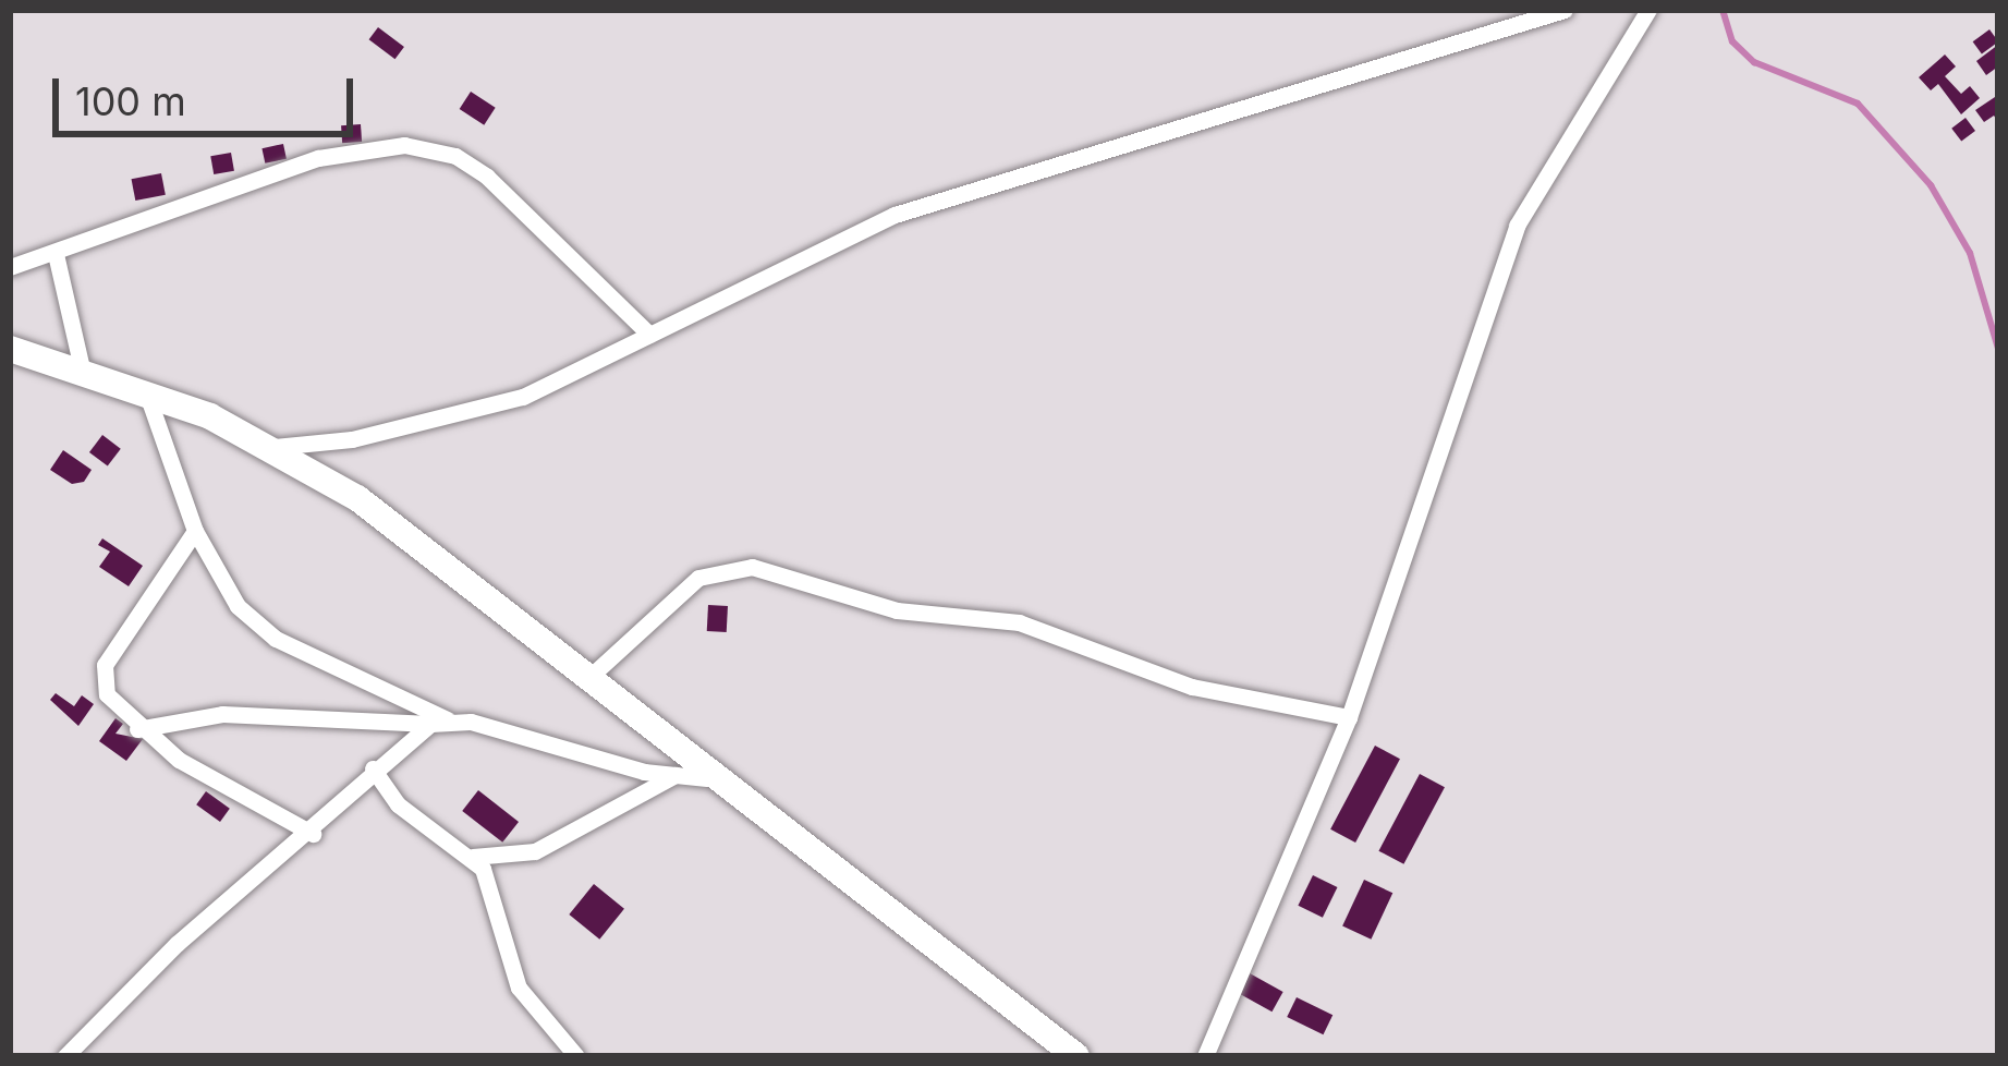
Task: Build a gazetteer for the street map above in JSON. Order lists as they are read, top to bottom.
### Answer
{
  "scale_bar": "100 m"
}
